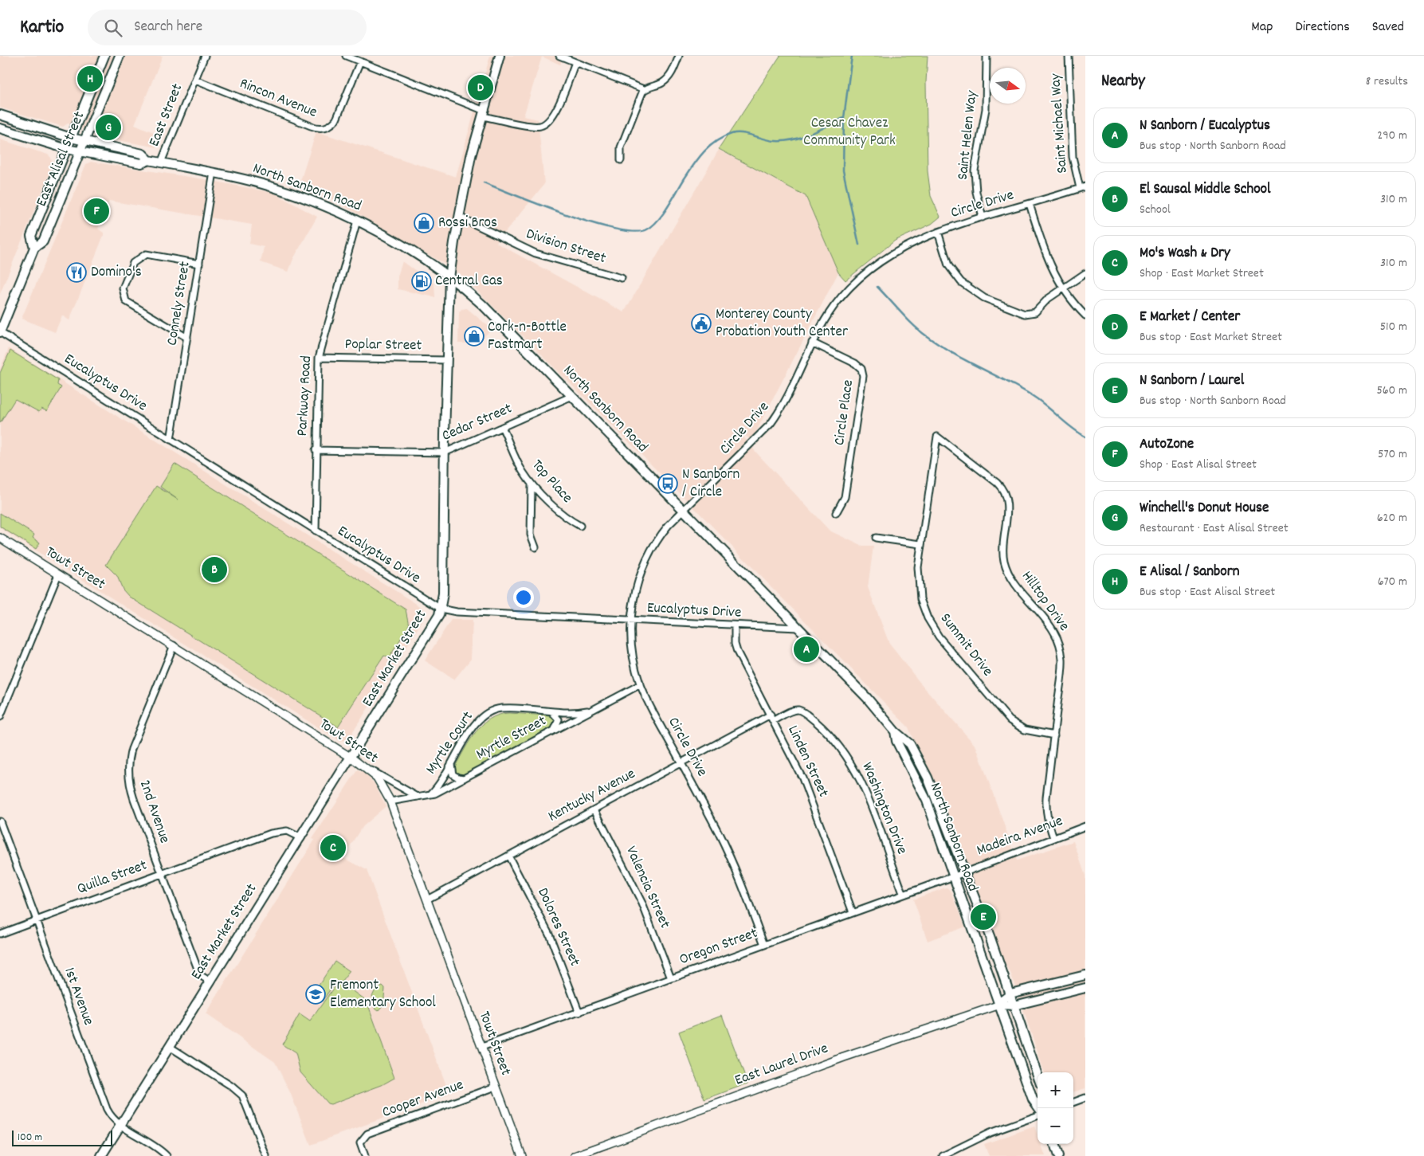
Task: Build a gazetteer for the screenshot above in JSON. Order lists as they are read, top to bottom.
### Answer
{
  "streets": {
    "main road": [
      "East Alisal Street",
      "North Sanborn Road",
      "East Market Street",
      "East Laurel Drive"
    ],
    "street": [
      "Rincon Avenue",
      "East Street",
      "Saint Michael Way",
      "Saint Helen Way",
      "Circle Drive",
      "Division Street",
      "Connely Street",
      "Poplar Street",
      "Eucalyptus Drive",
      "Parkway Road",
      "Circle Place",
      "Cedar Street",
      "Top Place",
      "Towt Street",
      "Hilltop Drive",
      "Summit Drive",
      "Myrtle Street",
      "Myrtle Court",
      "Linden Street",
      "Kentucky Avenue",
      "Washington Drive",
      "2nd Avenue",
      "Madeira Avenue",
      "Quilla Street",
      "Valencia Street",
      "Dolores Street",
      "Oregon Street",
      "1st Avenue",
      "Cooper Avenue"
    ]
  },
  "crossings": [
    ["Rincon Avenue", "East Street"],
    ["East Street", "North Sanborn Road"],
    ["Saint Michael Way", "Circle Drive"],
    ["Saint Helen Way", "Circle Drive"],
    ["East Alisal Street", "North Sanborn Road"],
    ["East Alisal Street", "Eucalyptus Drive"],
    ["North Sanborn Road", "Circle Drive"],
    ["North Sanborn Road", "Connely Street"],
    ["North Sanborn Road", "Eucalyptus Drive"],
    ["North Sanborn Road", "Parkway Road"],
    ["North Sanborn Road", "Cedar Street"],
    ["North Sanborn Road", "East Market Street"],
    ["North Sanborn Road", "Madeira Avenue"],
    ["North Sanborn Road", "Oregon Street"],
    ["North Sanborn Road", "East Laurel Drive"],
    ["Circle Drive", "Eucalyptus Drive"],
    ["Circle Drive", "Circle Place"],
    ["Circle Drive", "Myrtle Street"],
    ["Circle Drive", "Kentucky Avenue"],
    ["Circle Drive", "Oregon Street"],
    ["Division Street", "East Market Street"],
    ["Connely Street", "Eucalyptus Drive"],
    ["Poplar Street", "Parkway Road"],
    ["Poplar Street", "East Market Street"],
    ["Eucalyptus Drive", "Parkway Road"],
    ["Eucalyptus Drive", "East Market Street"],
    ["Eucalyptus Drive", "Linden Street"],
    ["Parkway Road", "Cedar Street"],
    ["Cedar Street", "Top Place"],
    ["Cedar Street", "East Market Street"],
    ["Towt Street", "East Market Street"],
    ["Towt Street", "Myrtle Street"],
    ["Towt Street", "Kentucky Avenue"],
    ["Towt Street", "2nd Avenue"],
    ["Towt Street", "Oregon Street"],
    ["Towt Street", "Cooper Avenue"],
    ["Hilltop Drive", "Summit Drive"],
    ["Hilltop Drive", "Madeira Avenue"],
    ["East Market Street", "2nd Avenue"],
    ["East Market Street", "Quilla Street"],
    ["East Market Street", "1st Avenue"],
    ["Myrtle Street", "Myrtle Court"],
    ["Linden Street", "Kentucky Avenue"],
    ["Linden Street", "Washington Drive"],
    ["Linden Street", "Oregon Street"],
    ["Kentucky Avenue", "Valencia Street"],
    ["Kentucky Avenue", "Dolores Street"],
    ["Washington Drive", "Oregon Street"],
    ["2nd Avenue", "Quilla Street"],
    ["Madeira Avenue", "Oregon Street"],
    ["Quilla Street", "1st Avenue"],
    ["Valencia Street", "Oregon Street"],
    ["Dolores Street", "Oregon Street"]
  ],
  "parks": ["Cesar Chavez Community Park"],
  "places": {
    "shop": ["Rossi Bros", "Cork-n-Bottle Fastmart"],
    "restaurant": ["Domino's"],
    "fuel station": ["Central Gas"],
    "public building": ["Monterey County Probation Youth Center"],
    "bus stop": ["N Sanborn / Circle"],
    "school or university": ["Fremont Elementary School"]
  },
  "scale_bar": "100 m",
  "north": "right",
  "page": {
    "header": "Kartio",
    "search": "Search here",
    "nav": ["Map", "Directions", "Saved"],
    "heading": ["Nearby", "8 results"],
    "pins": [
      "H",
      "D",
      "G",
      "F",
      "B",
      "A",
      "C",
      "E"
    ],
    "list": [
      {
        "mark": "A",
        "name": "N Sanborn / Eucalyptus",
        "note": "Bus stop · North Sanborn Road",
        "value": "290 m"
      },
      {
        "mark": "B",
        "name": "El Sausal Middle School",
        "note": "School",
        "value": "310 m"
      },
      {
        "mark": "C",
        "name": "Mo's Wash & Dry",
        "note": "Shop · East Market Street",
        "value": "310 m"
      },
      {
        "mark": "D",
        "name": "E Market / Center",
        "note": "Bus stop · East Market Street",
        "value": "510 m"
      },
      {
        "mark": "E",
        "name": "N Sanborn / Laurel",
        "note": "Bus stop · North Sanborn Road",
        "value": "560 m"
      },
      {
        "mark": "F",
        "name": "AutoZone",
        "note": "Shop · East Alisal Street",
        "value": "570 m"
      },
      {
        "mark": "G",
        "name": "Winchell's Donut House",
        "note": "Restaurant · East Alisal Street",
        "value": "620 m"
      },
      {
        "mark": "H",
        "name": "E Alisal / Sanborn",
        "note": "Bus stop · East Alisal Street",
        "value": "670 m"
      }
    ],
    "map_buttons": ["+", "−"],
    "scale": "100 m"
  }
}
